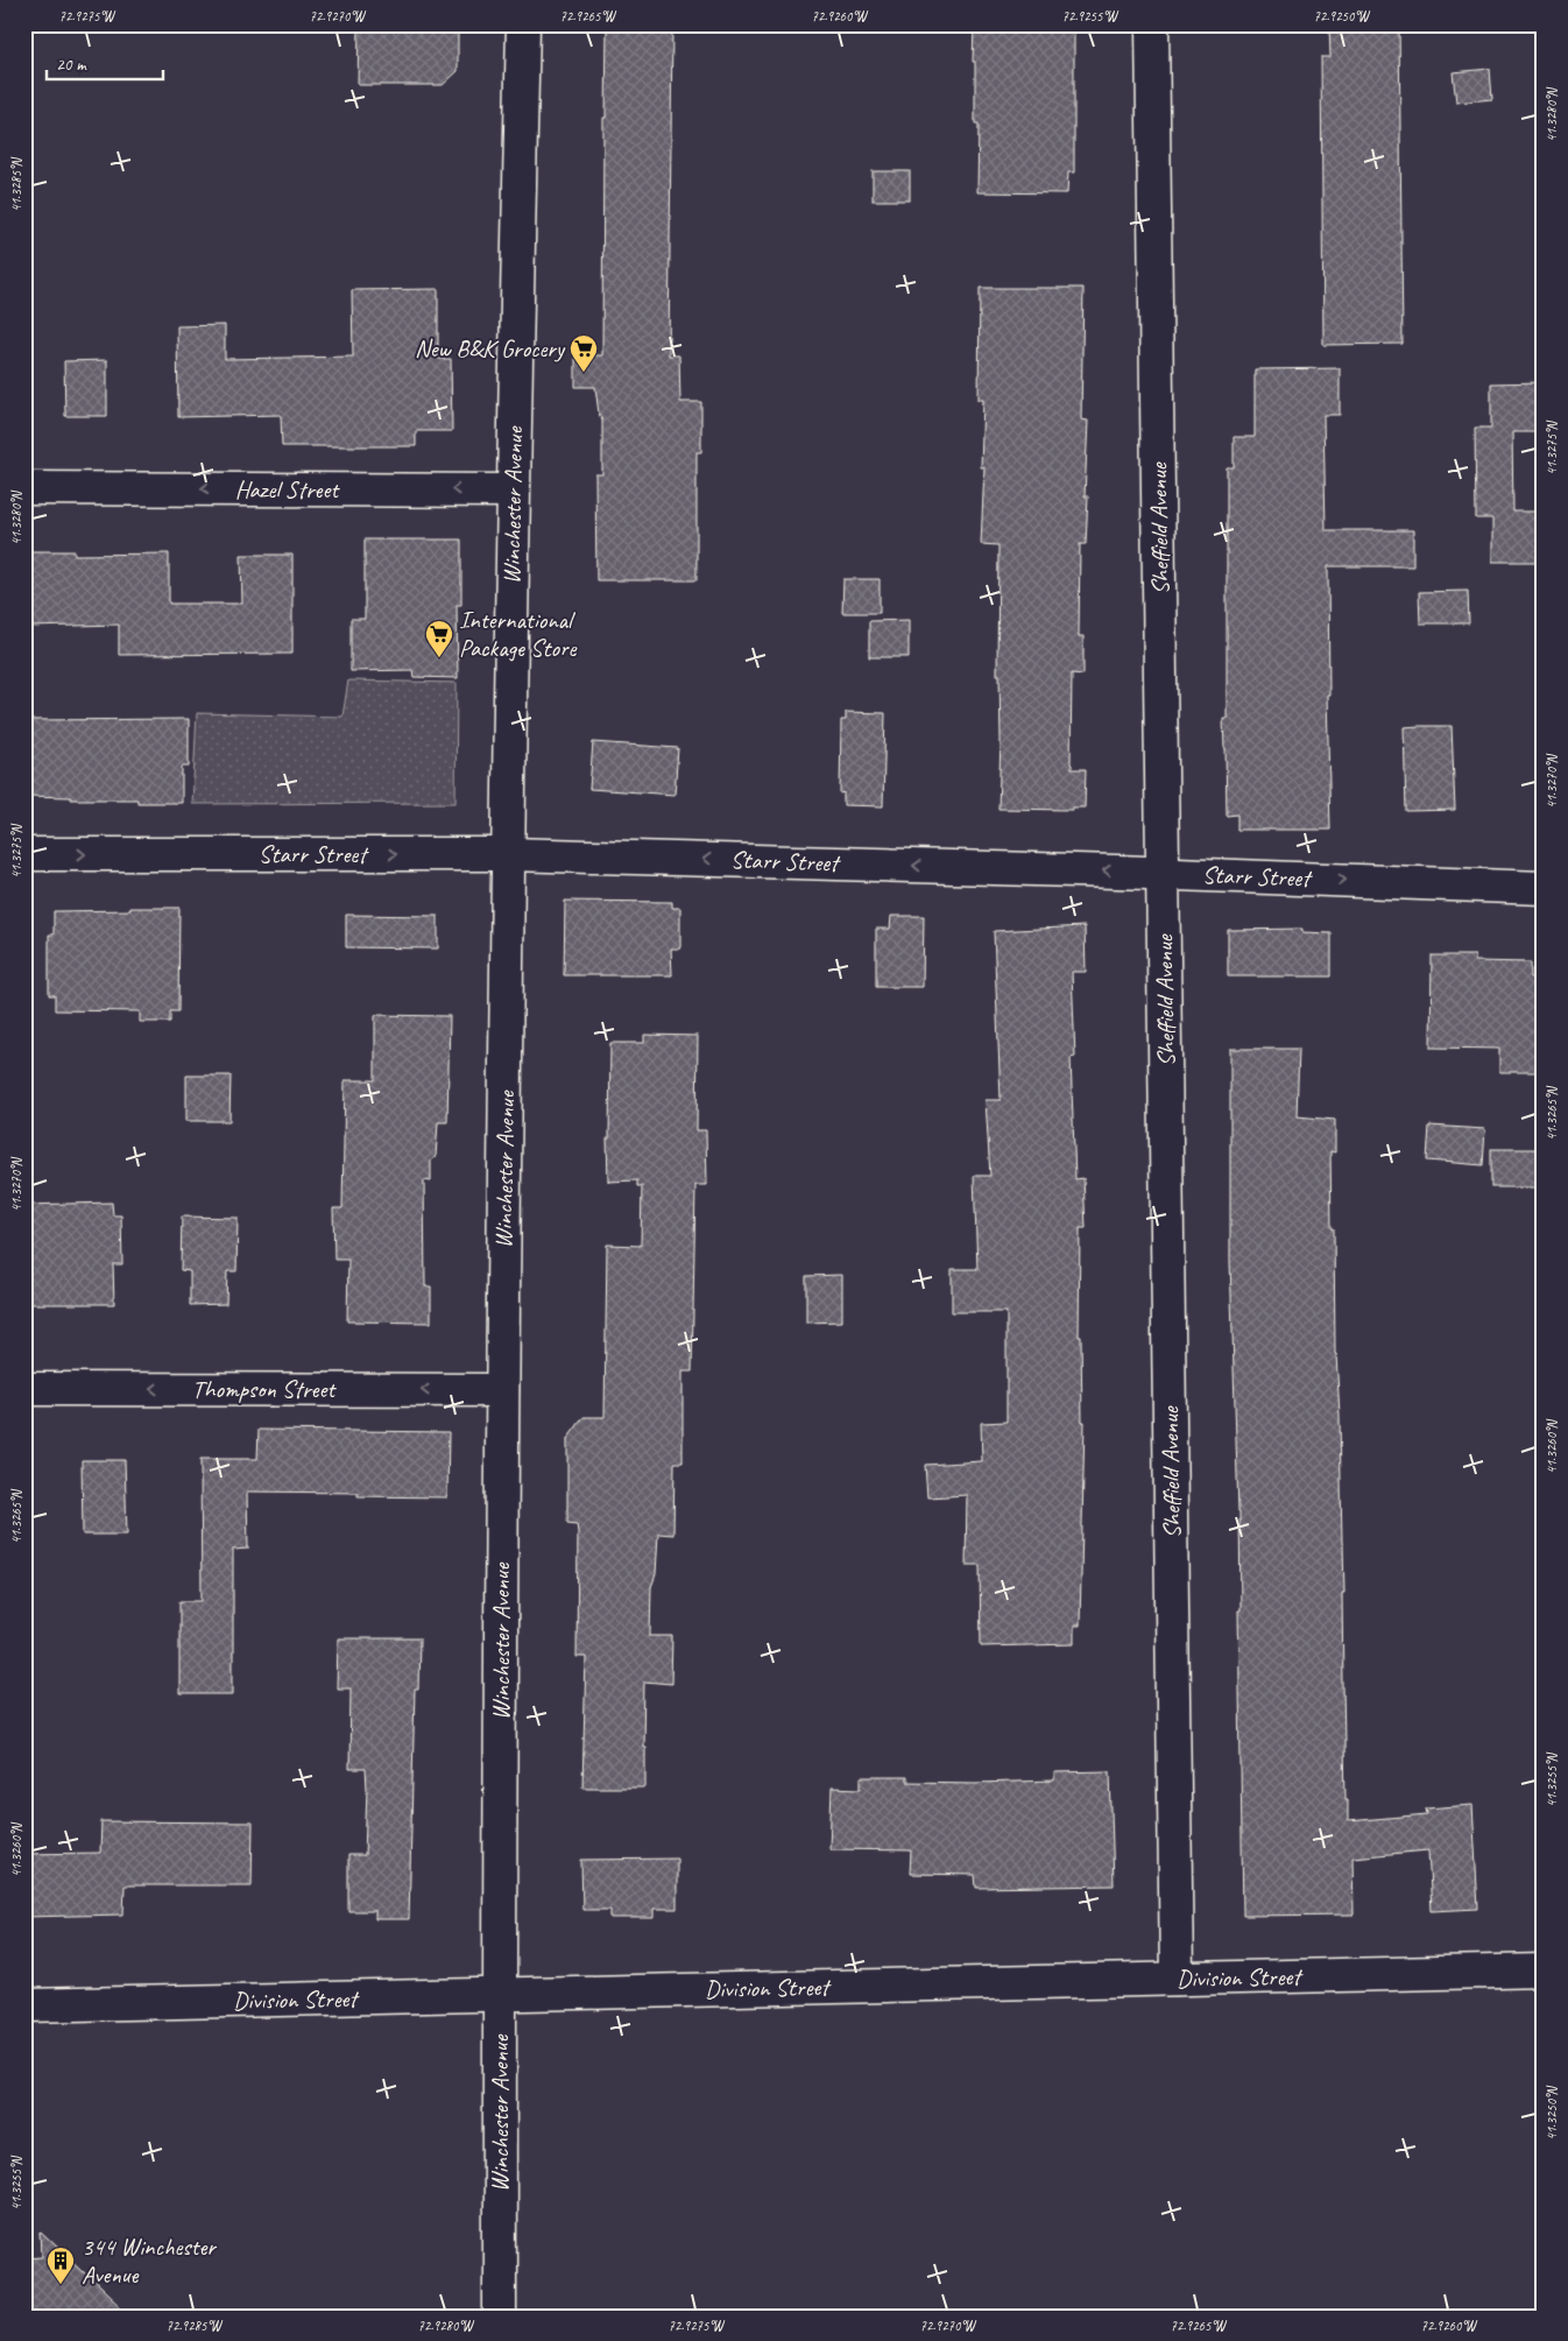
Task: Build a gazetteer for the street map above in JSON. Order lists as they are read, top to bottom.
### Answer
{
  "streets": {
    "street": [
      "Hazel Street",
      "Winchester Avenue",
      "Sheffield Avenue",
      "Starr Street",
      "Thompson Street",
      "Division Street"
    ]
  },
  "crossings": [
    ["Hazel Street", "Winchester Avenue"],
    ["Winchester Avenue", "Starr Street"],
    ["Winchester Avenue", "Thompson Street"],
    ["Winchester Avenue", "Division Street"],
    ["Sheffield Avenue", "Starr Street"],
    ["Sheffield Avenue", "Division Street"]
  ],
  "one_way": ["Hazel Street", "Thompson Street"],
  "places": {
    "supermarket": ["New B&K Grocery", "International Package Store"],
    "building": ["344 Winchester Avenue"]
  },
  "scale_bar": "20 m",
  "coordinates": [
    "72.9275°W",
    "72.9270°W",
    "72.9265°W",
    "72.9260°W",
    "72.9255°W",
    "72.9250°W",
    "41.3280°N",
    "41.3285°N",
    "41.3275°N",
    "41.3270°N",
    "41.3265°N",
    "41.3260°N",
    "41.3255°N",
    "41.3250°N",
    "72.9285°W",
    "72.9280°W"
  ]
}
